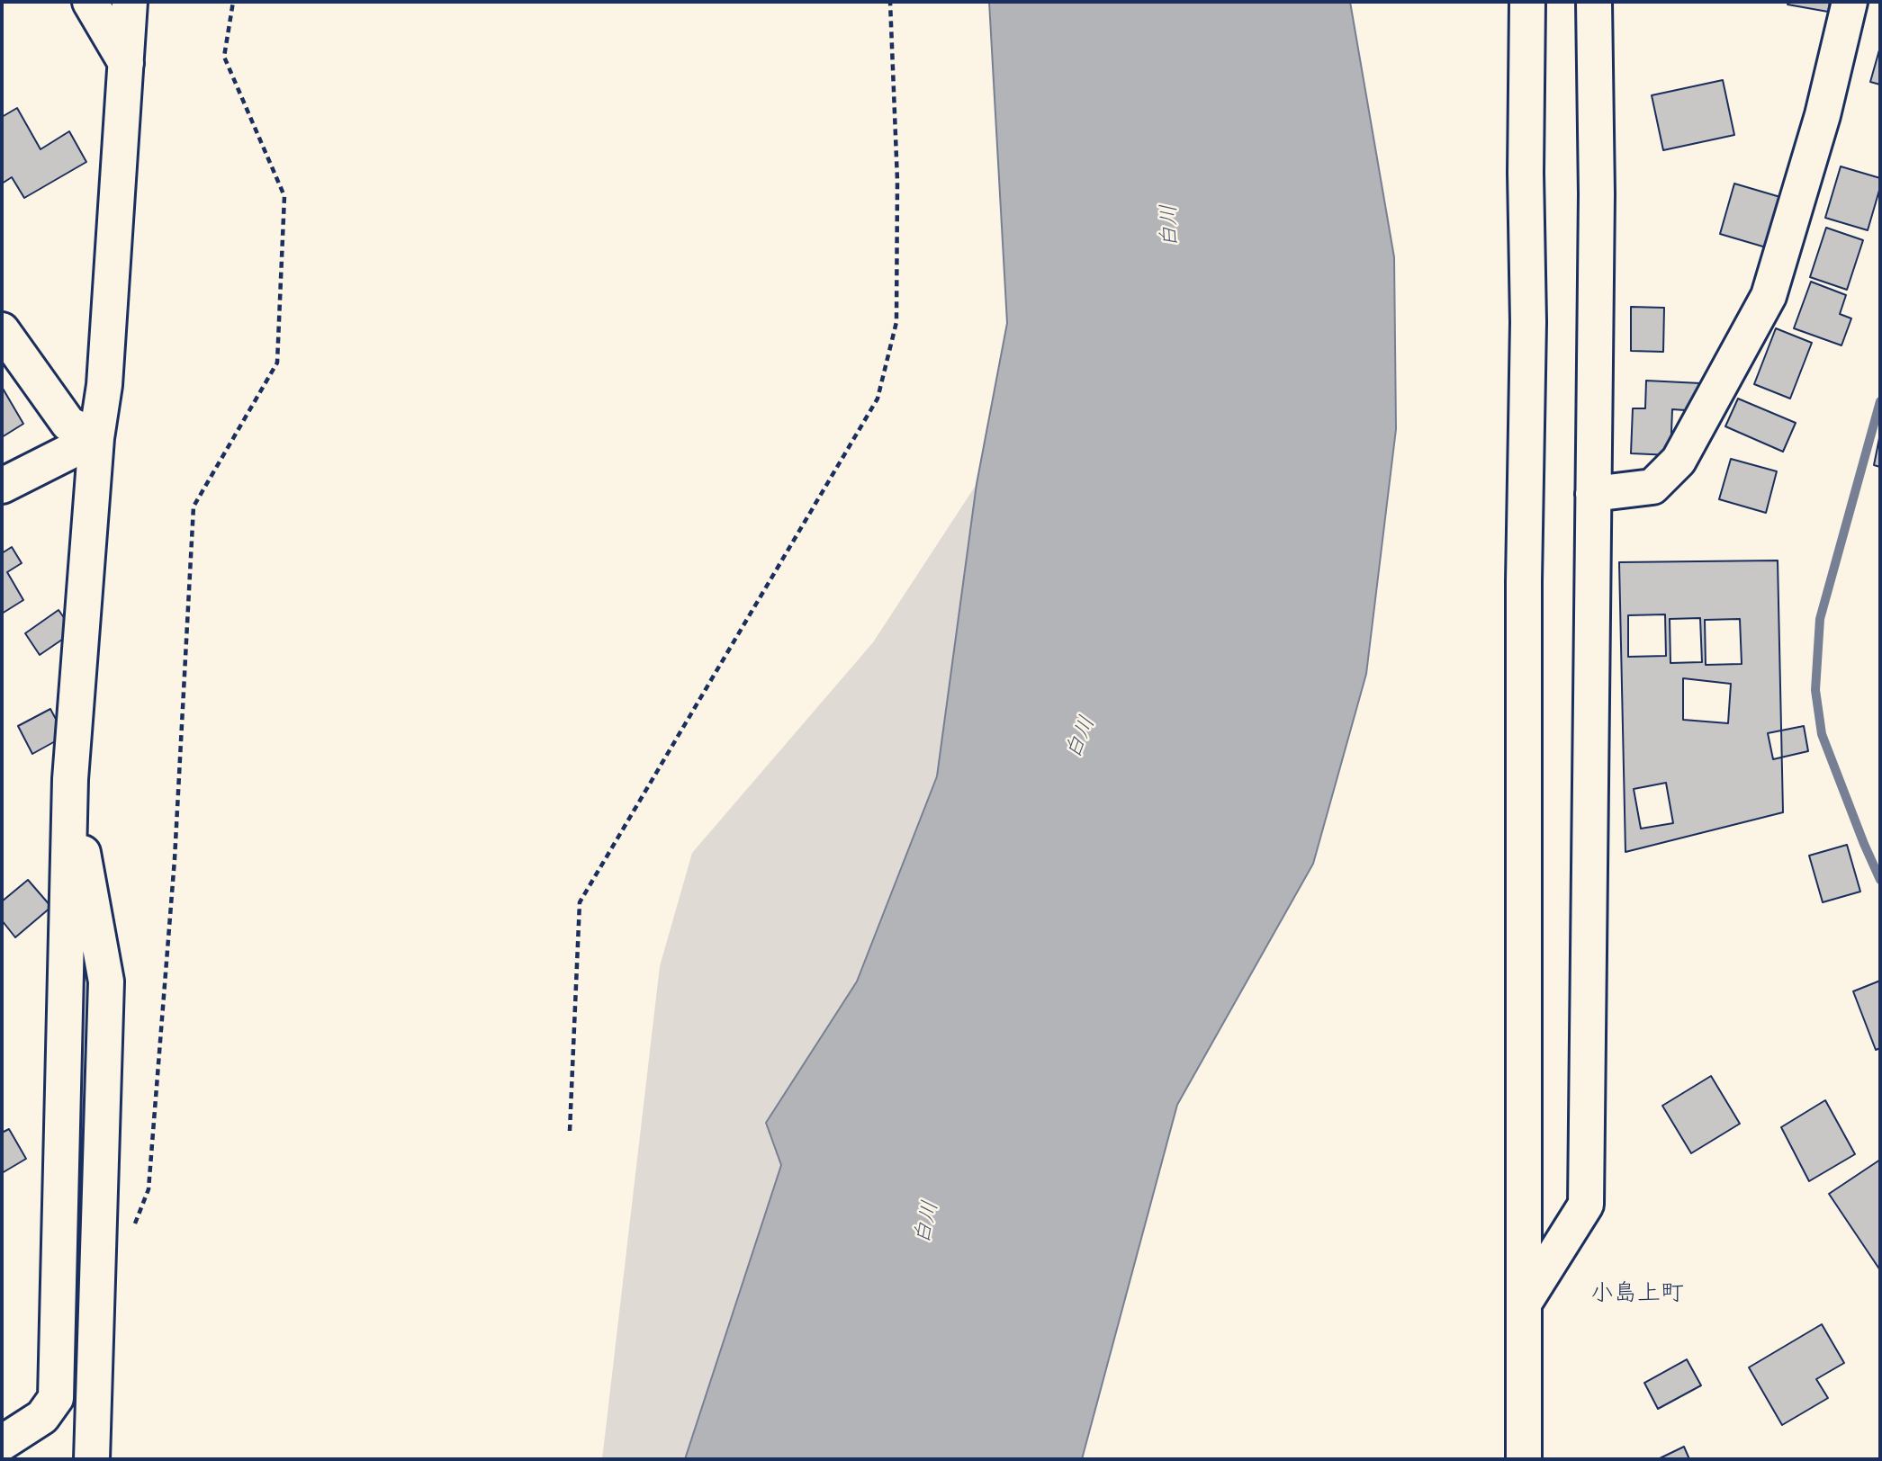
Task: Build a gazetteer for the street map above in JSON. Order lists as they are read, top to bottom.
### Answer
{
  "districts": ["小島上町"],
  "water": ["白川"]
}
